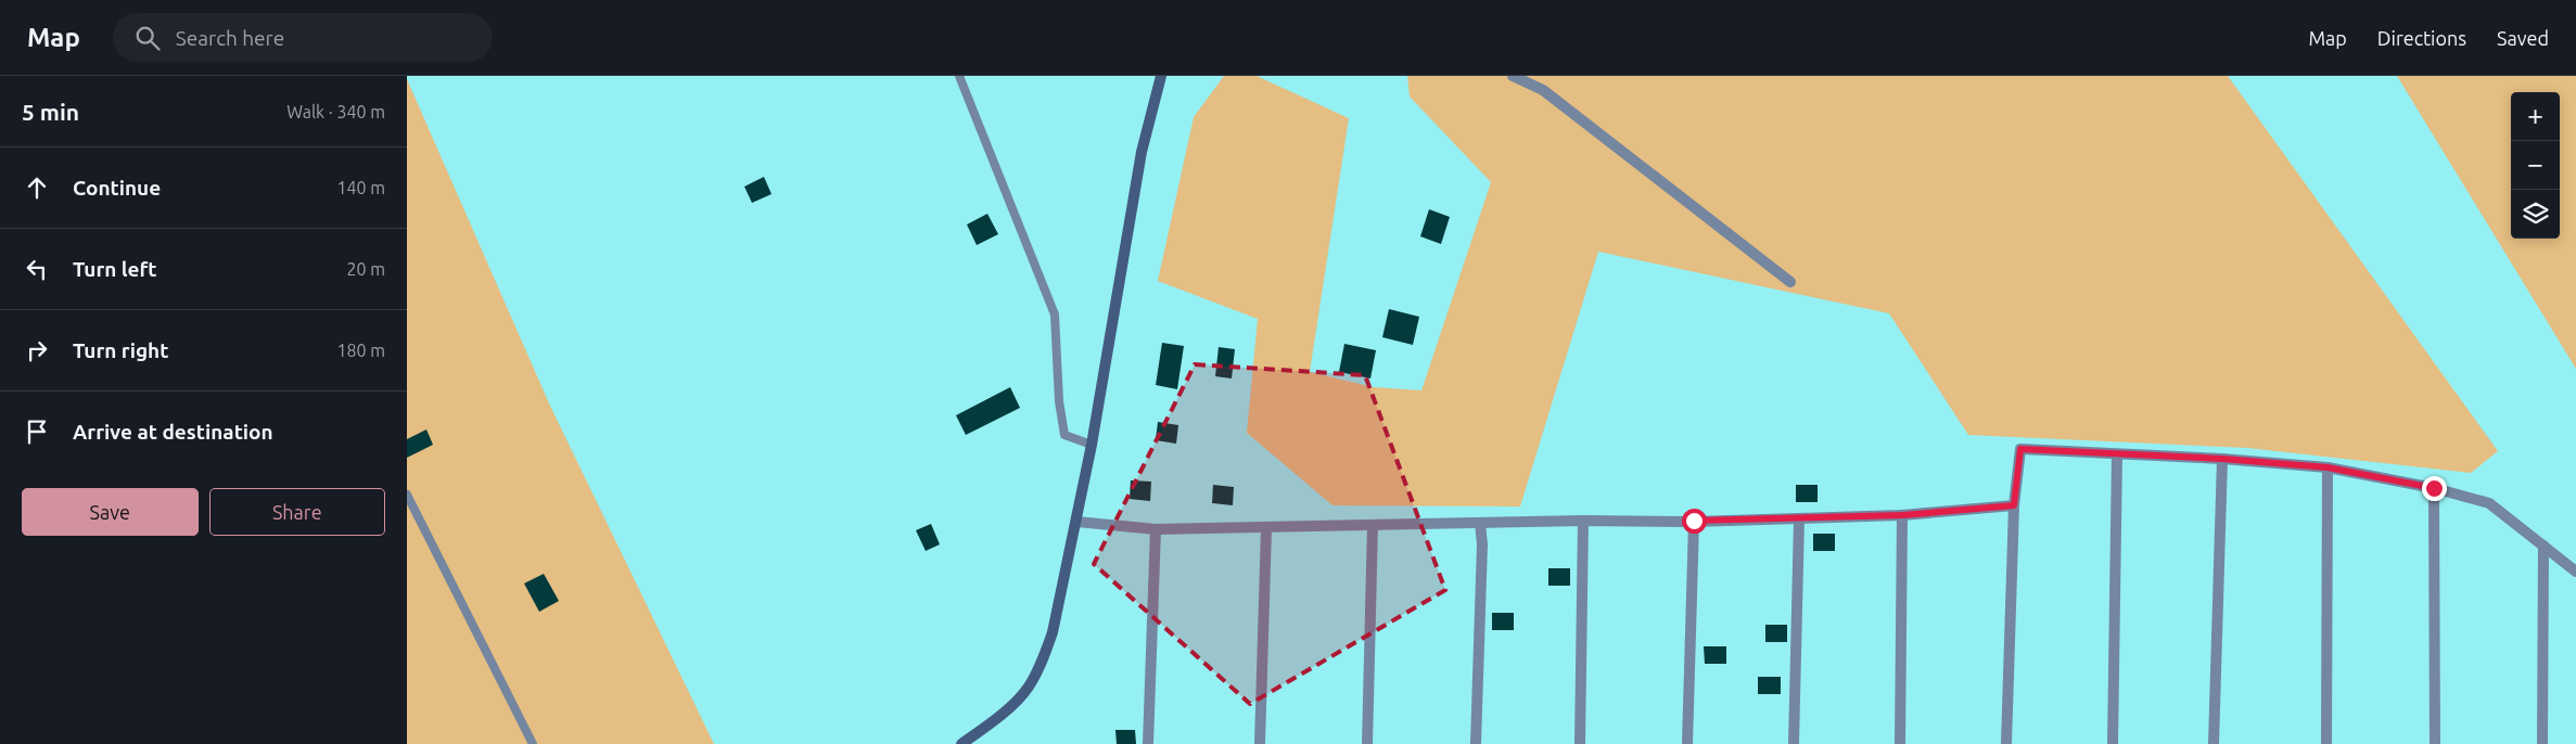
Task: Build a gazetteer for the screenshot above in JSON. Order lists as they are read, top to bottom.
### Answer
{
  "page": {
    "header": "Map",
    "search": "Search here",
    "nav": ["Map", "Directions", "Saved"],
    "heading": ["5 min", "Walk · 340 m"],
    "map_buttons": ["+", "−"],
    "list": [
      ["Continue", "140 m"],
      ["Turn left", "20 m"],
      ["Turn right", "180 m"],
      "Arrive at destination"
    ],
    "buttons": ["Save", "Share"]
  }
}
